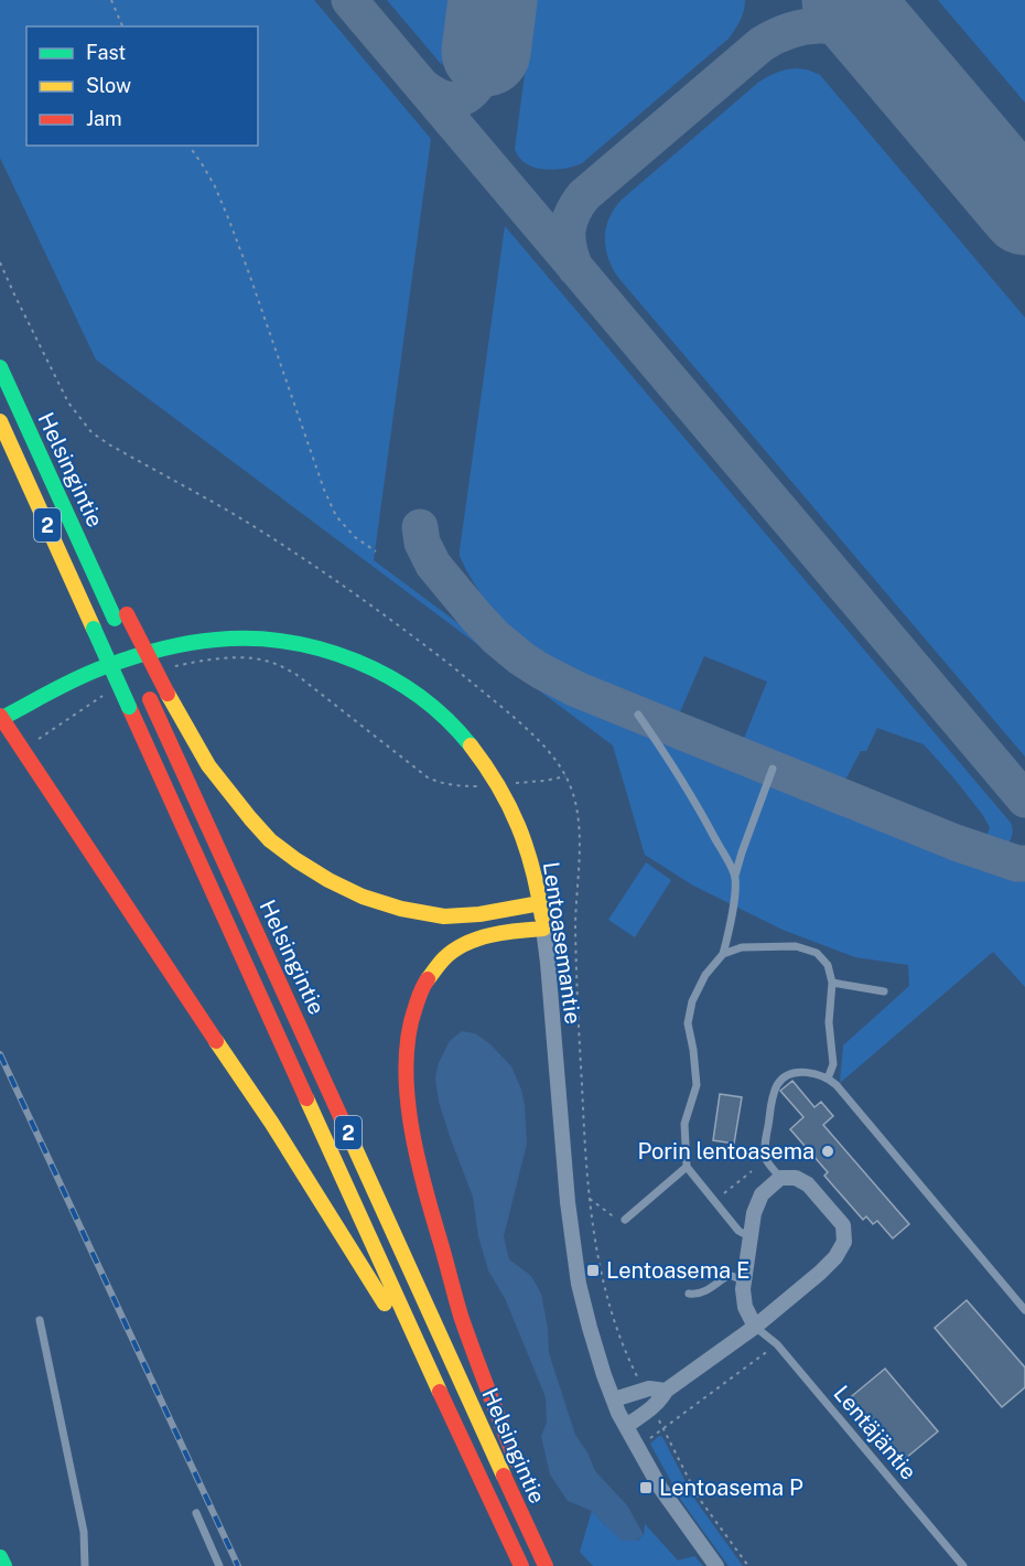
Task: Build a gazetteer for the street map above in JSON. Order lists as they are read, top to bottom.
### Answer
{
  "streets": {
    "main road": ["Helsingintie", "2", "Lentoasemantie"],
    "lane": ["Lentäjäntie"]
  },
  "places": {
    "other": ["Porin lentoasema"],
    "transit": ["Lentoasema E", "Lentoasema P"]
  },
  "legend": ["Fast", "Slow", "Jam"]
}
